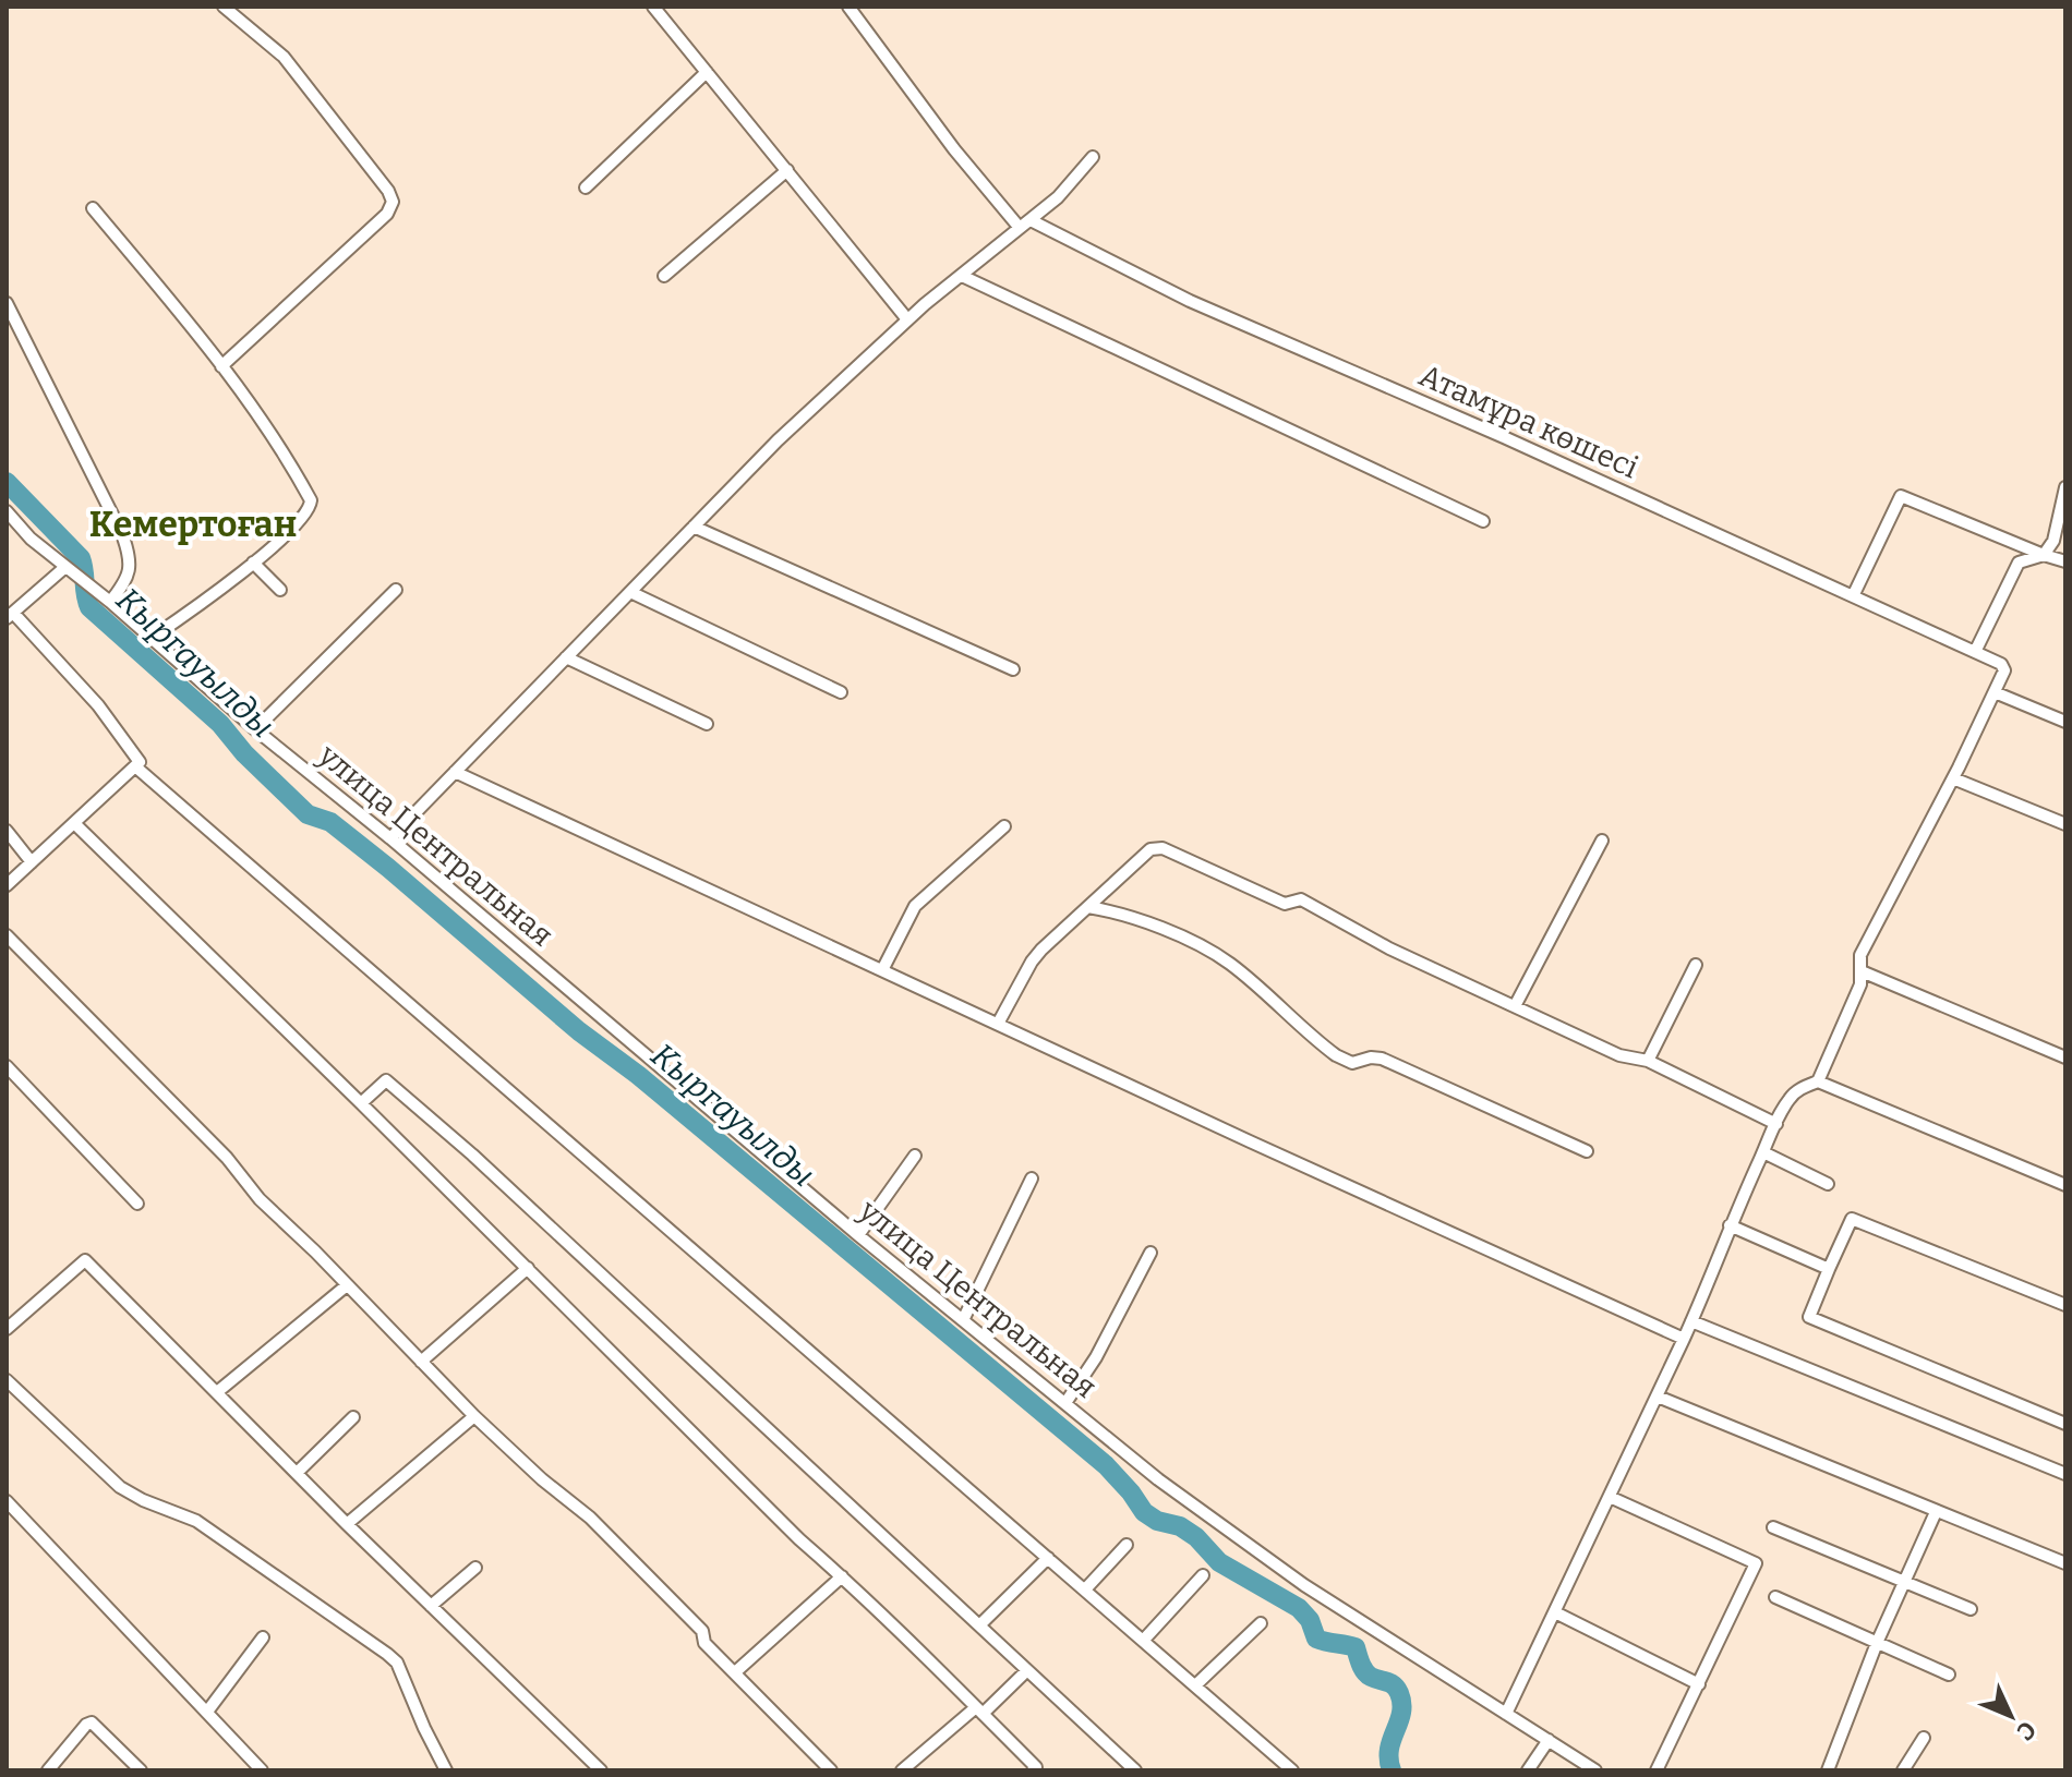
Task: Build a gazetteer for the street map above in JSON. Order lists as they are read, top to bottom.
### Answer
{
  "streets": {
    "street": ["Атамұра көшесі", "улица Центральная"]
  },
  "districts": ["Кемертоған"],
  "water": ["Кыргауылды"],
  "north": "bottom right"
}
